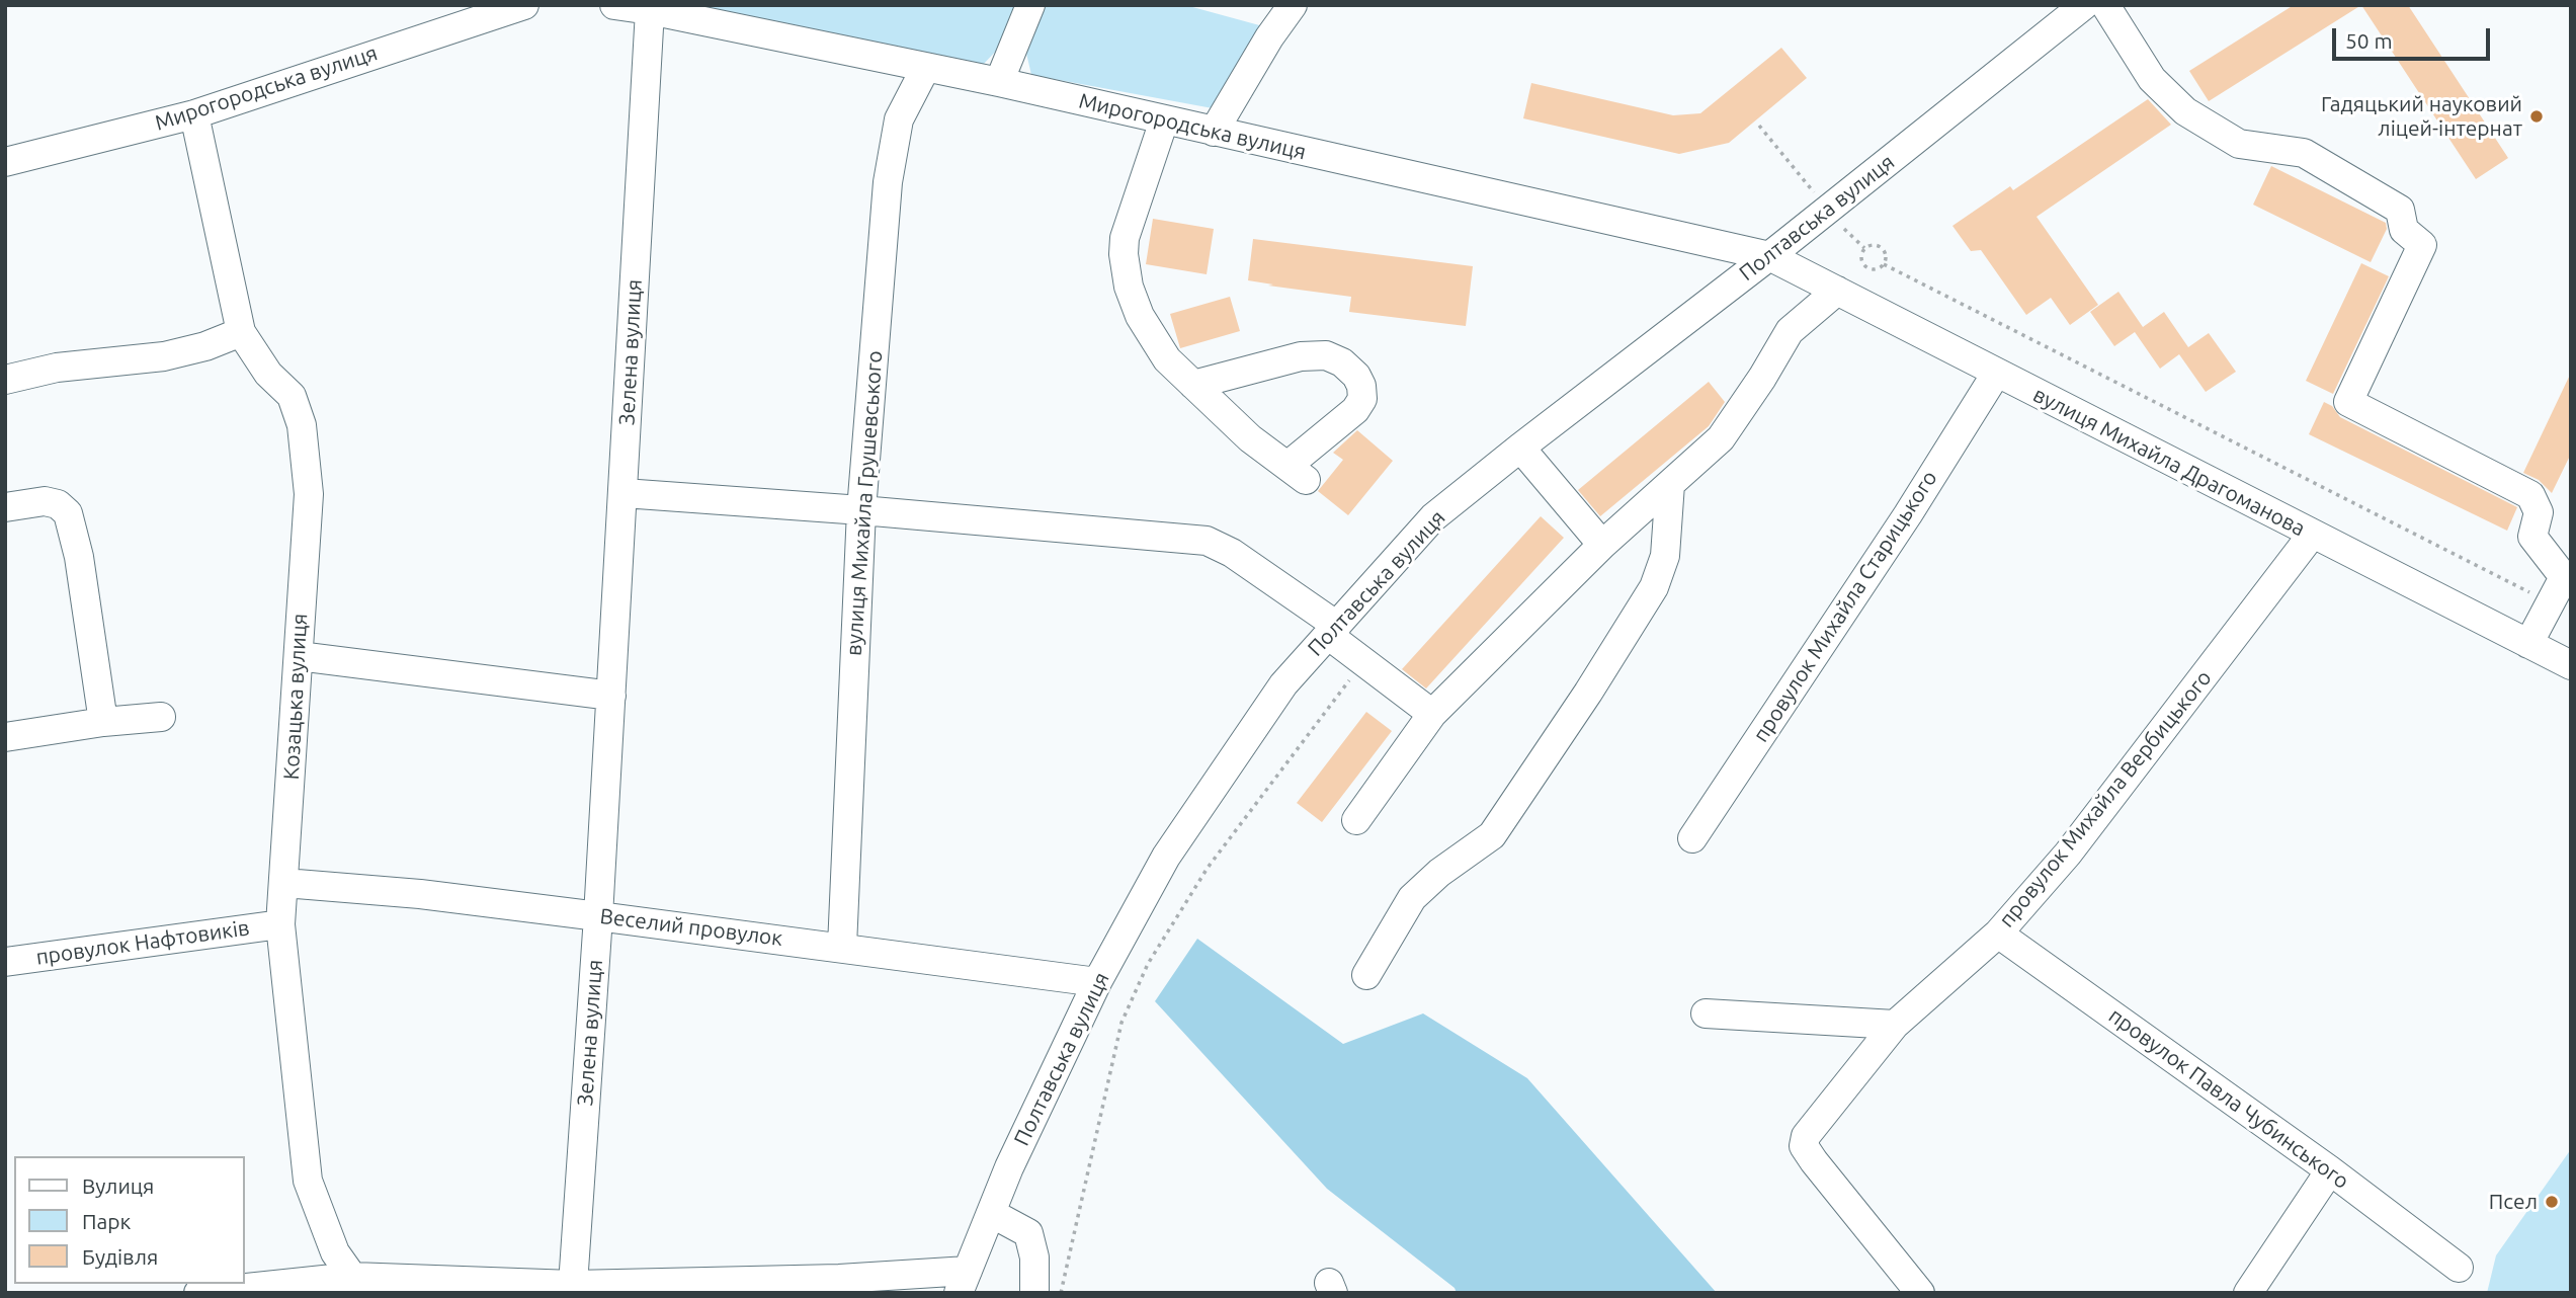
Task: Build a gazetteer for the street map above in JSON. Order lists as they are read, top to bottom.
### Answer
{
  "streets": {
    "street": [
      "Мирогородська вулиця",
      "Полтавська вулиця",
      "Зелена вулиця",
      "вулиця Михайла Драгоманова",
      "вулиця Михайла Грушевського",
      "провулок Михайла Старицького",
      "Козацька вулиця",
      "провулок Михайла Вербицького",
      "Веселий провулок",
      "провулок Нафтовиків",
      "провулок Павла Чубинського"
    ]
  },
  "crossings": [
    ["Мирогородська вулиця", "Полтавська вулиця"],
    ["Мирогородська вулиця", "Зелена вулиця"],
    ["Мирогородська вулиця", "вулиця Михайла Драгоманова"],
    ["Мирогородська вулиця", "вулиця Михайла Грушевського"],
    ["Мирогородська вулиця", "Козацька вулиця"],
    ["Полтавська вулиця", "вулиця Михайла Драгоманова"],
    ["Полтавська вулиця", "Веселий провулок"],
    ["Зелена вулиця", "Веселий провулок"],
    ["вулиця Михайла Драгоманова", "провулок Михайла Старицького"],
    ["вулиця Михайла Драгоманова", "провулок Михайла Вербицького"],
    ["вулиця Михайла Грушевського", "Веселий провулок"],
    ["Козацька вулиця", "Веселий провулок"],
    ["Козацька вулиця", "провулок Нафтовиків"],
    ["провулок Михайла Вербицького", "провулок Павла Чубинського"]
  ],
  "places": ["Гадяцький науковий ліцей-інтернат", "Псел"],
  "legend": ["Вулиця", "Парк", "Будівля"],
  "scale_bar": "50 m"
}
